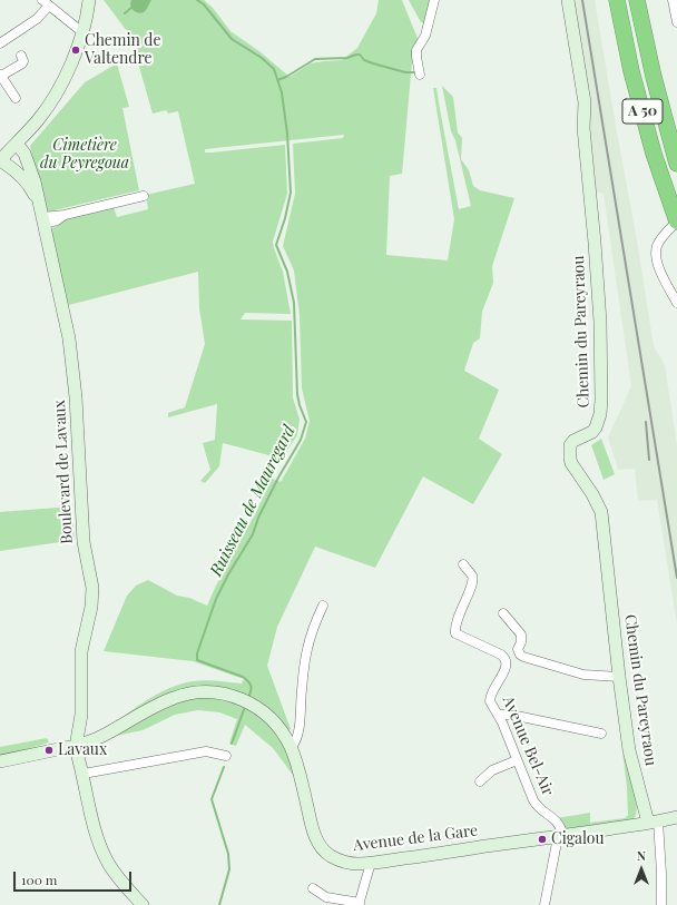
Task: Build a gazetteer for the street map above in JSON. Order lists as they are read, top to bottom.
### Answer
{
  "streets": {
    "highway": ["A 50"],
    "street": [
      "Chemin du Pareyraou",
      "Boulevard de Lavaux",
      "Avenue Bel-Air",
      "Avenue de la Gare"
    ]
  },
  "crossings": [
    ["Chemin du Pareyraou", "Avenue de la Gare"],
    ["Boulevard de Lavaux", "Avenue de la Gare"],
    ["Avenue Bel-Air", "Avenue de la Gare"]
  ],
  "water": ["Ruisseau de Mauregard"],
  "parks": ["Cimetière du Peyregoua"],
  "places": ["Chemin de Valtendre", "Lavaux", "Cigalou"],
  "scale_bar": "100 m",
  "north": "top"
}
